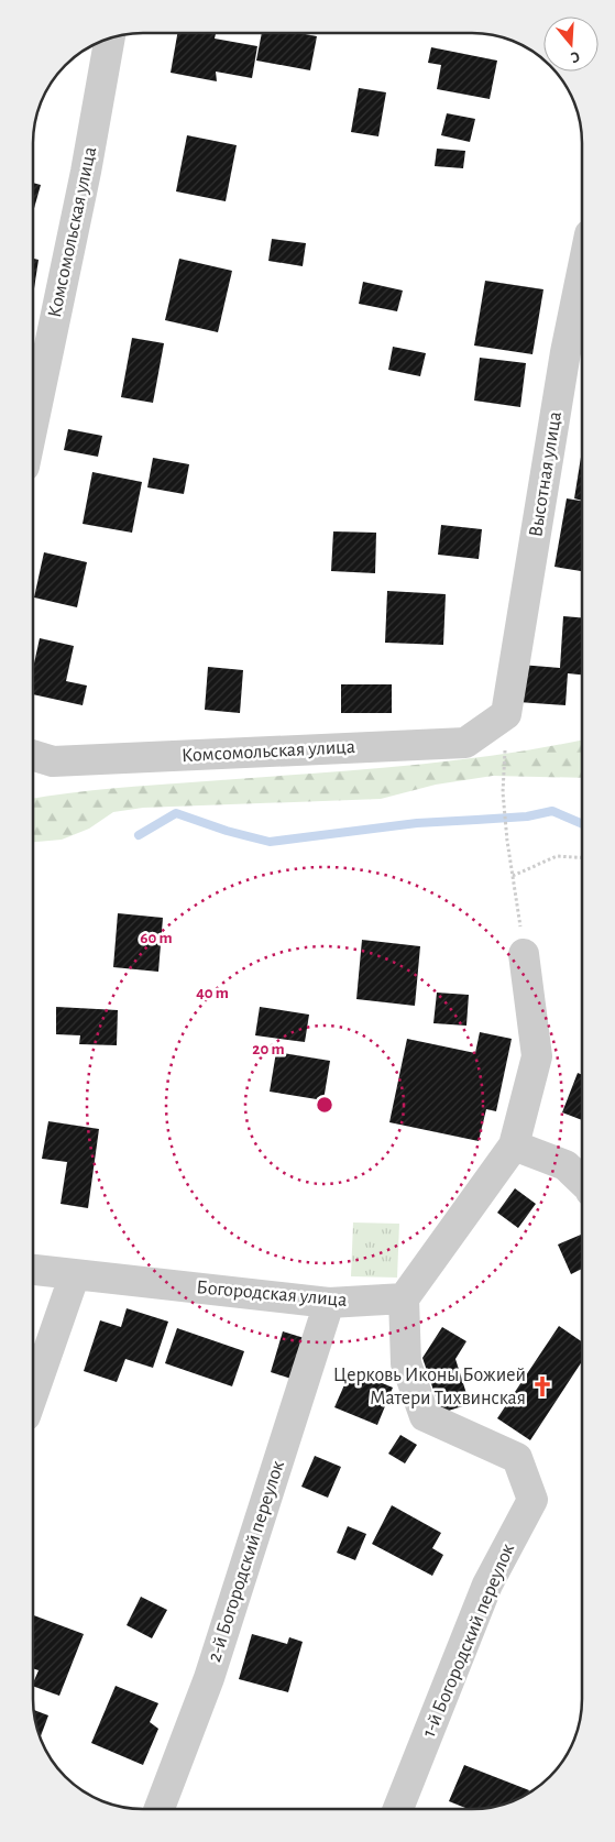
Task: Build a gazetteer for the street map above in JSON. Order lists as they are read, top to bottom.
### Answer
{
  "streets": {
    "street": [
      "Комсомольская улица",
      "Высотная улица",
      "Богородская улица",
      "2-й Богородский переулок",
      "1-й Богородский переулок"
    ]
  },
  "crossings": [
    ["Комсомольская улица", "Высотная улица"],
    ["Богородская улица", "2-й Богородский переулок"],
    ["Богородская улица", "1-й Богородский переулок"]
  ],
  "places": {
    "church": ["Церковь Иконы Божией Матери Тихвинская"]
  },
  "north": "bottom",
  "rings": ["60 m", "40 m", "20 m"]
}
